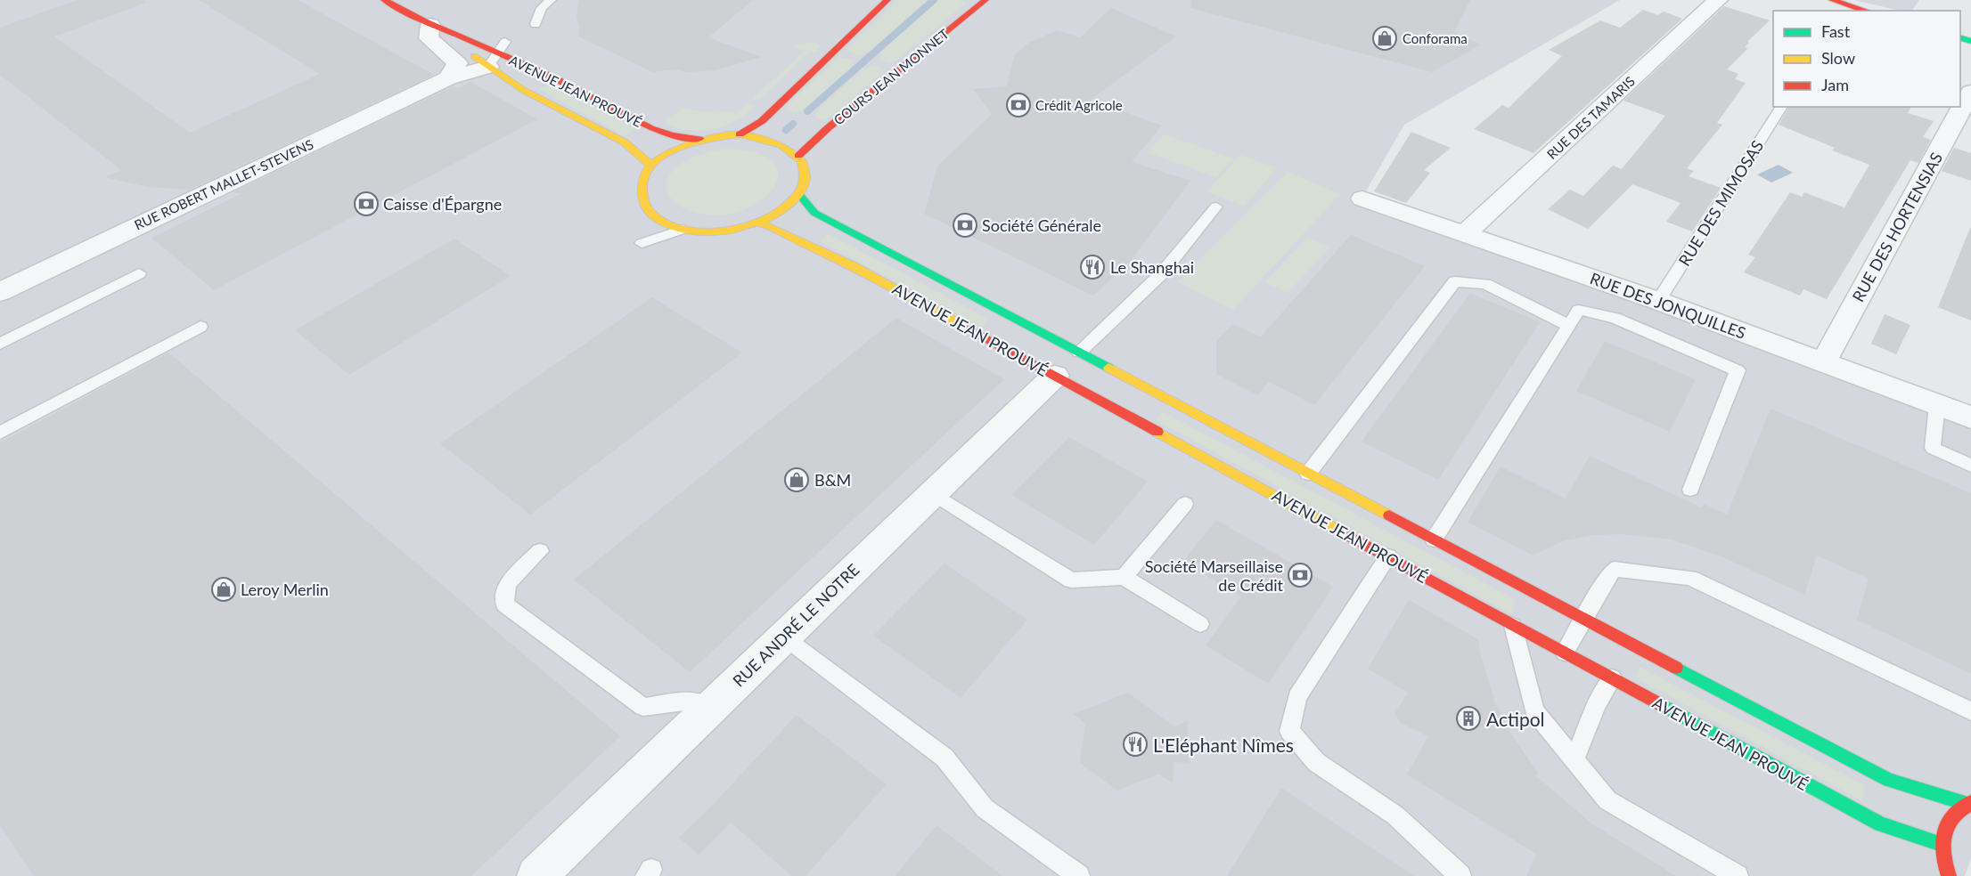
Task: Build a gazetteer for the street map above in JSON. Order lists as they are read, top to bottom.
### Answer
{
  "streets": {
    "main road": ["COURS JEAN MONNET", "AVENUE JEAN PROUVÉ"],
    "street": [
      "RUE DES TAMARIS",
      "RUE ROBERT MALLET-STEVENS",
      "RUE DES HORTENSIAS",
      "RUE DES JONQUILLES",
      "RUE ANDRÉ LE NOTRE"
    ],
    "lane": ["RUE DES MIMOSAS"]
  },
  "crossings": [
    ["COURS JEAN MONNET", "AVENUE JEAN PROUVÉ"],
    ["AVENUE JEAN PROUVÉ", "RUE ROBERT MALLET-STEVENS"],
    ["AVENUE JEAN PROUVÉ", "RUE ANDRÉ LE NOTRE"],
    ["RUE DES TAMARIS", "RUE DES JONQUILLES"],
    ["RUE DES MIMOSAS", "RUE DES JONQUILLES"],
    ["RUE DES HORTENSIAS", "RUE DES JONQUILLES"]
  ],
  "places": {
    "shop": ["Conforama", "B&M", "Leroy Merlin"],
    "bank": [
      "Crédit Agricole",
      "Caisse d'Épargne",
      "Société Générale",
      "Société Marseillaise de Crédit"
    ],
    "restaurant": ["Le Shanghai", "L'Eléphant Nîmes"],
    "building": ["Actipol"]
  },
  "legend": ["Fast", "Slow", "Jam"]
}
